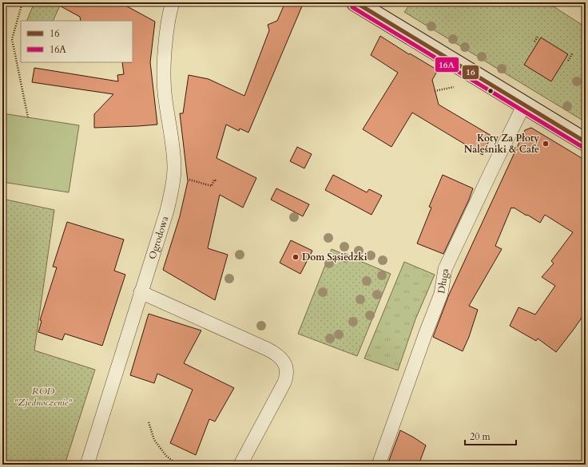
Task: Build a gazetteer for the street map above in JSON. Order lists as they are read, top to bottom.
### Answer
{
  "streets": {
    "street": ["Ogrodowa", "Długa"]
  },
  "parks": ["ROD \"Zjednoczenie\""],
  "places": ["Koty Za Płoty Naleśniki & Cafe", "Dom Sąsiedzki"],
  "lines": ["transit line 16", "transit line 16A"],
  "legend": ["16", "16A"],
  "scale_bar": "20 m"
}
